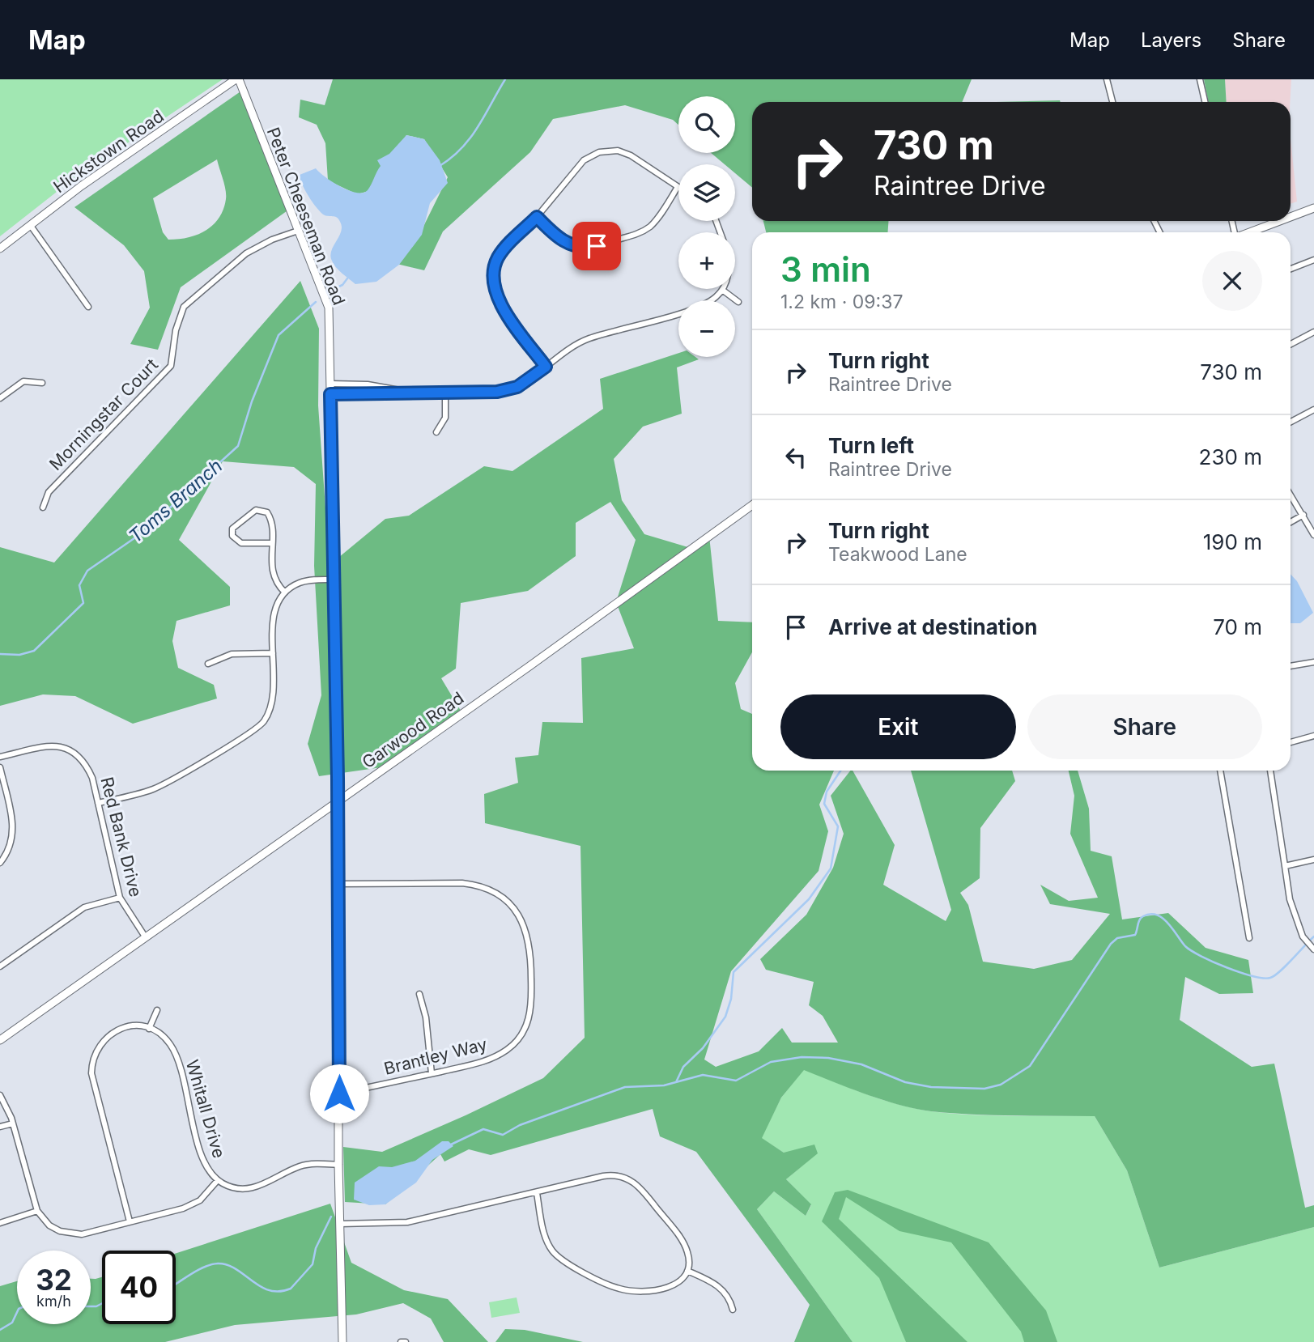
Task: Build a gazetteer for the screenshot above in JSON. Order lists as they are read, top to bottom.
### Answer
{
  "streets": {
    "street": [
      "Hickstown Road",
      "Peter Cheeseman Road",
      "Morningstar Court",
      "Garwood Road",
      "Red Bank Drive",
      "Brantley Way",
      "Whitall Drive"
    ]
  },
  "crossings": [
    ["Hickstown Road", "Peter Cheeseman Road"],
    ["Peter Cheeseman Road", "Morningstar Court"],
    ["Peter Cheeseman Road", "Garwood Road"],
    ["Peter Cheeseman Road", "Brantley Way"],
    ["Peter Cheeseman Road", "Whitall Drive"],
    ["Garwood Road", "Red Bank Drive"]
  ],
  "water": ["Toms Branch"],
  "page": {
    "header": "Map",
    "nav": ["Map", "Layers", "Share"],
    "map_buttons": ["+", "−"],
    "turn": ["730 m", "Raintree Drive"],
    "heading": ["3 min", "1.2 km · 09:37"],
    "list": [
      {
        "name": "Turn right",
        "note": "Raintree Drive",
        "value": "730 m"
      },
      {
        "name": "Turn left",
        "note": "Raintree Drive",
        "value": "230 m"
      },
      {
        "name": "Turn right",
        "note": "Teakwood Lane",
        "value": "190 m"
      },
      {
        "name": "Arrive at destination",
        "value": "70 m"
      }
    ],
    "buttons": ["Exit", "Share"],
    "speed": "32 km/h",
    "limit": "40"
  }
}
